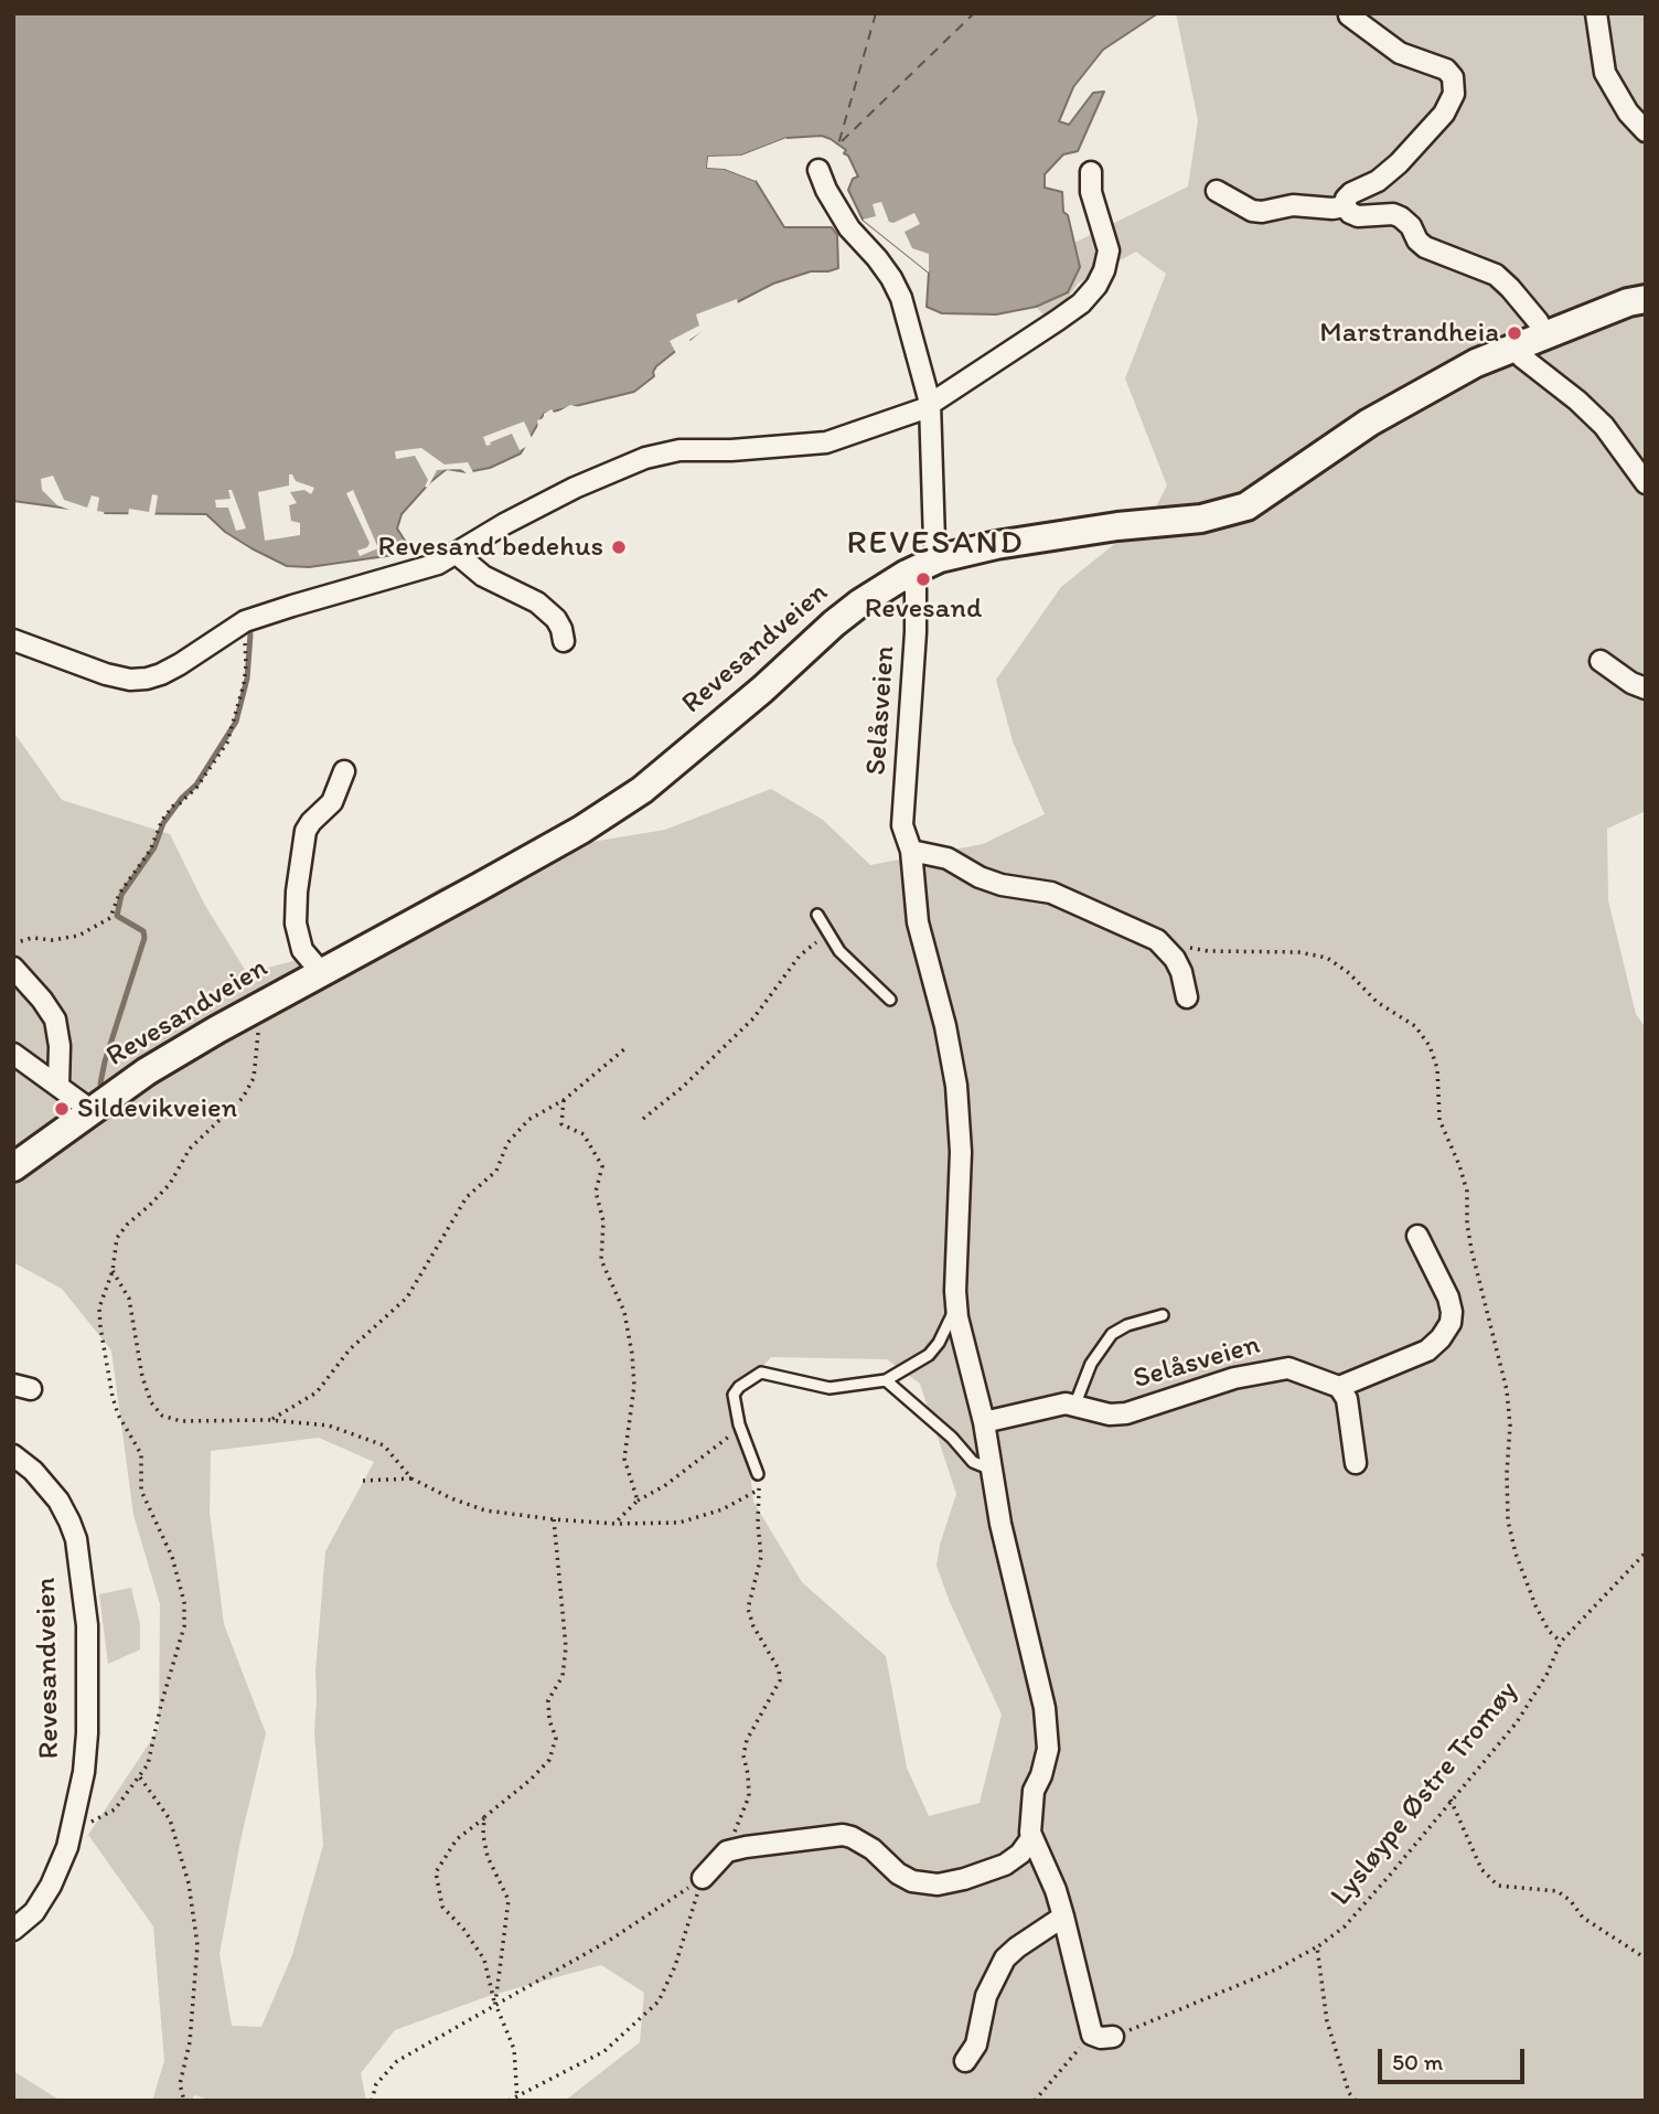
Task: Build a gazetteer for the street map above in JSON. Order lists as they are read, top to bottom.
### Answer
{
  "streets": {
    "main road": ["Revesandveien"],
    "street": ["Selåsveien"],
    "path": ["Lysløype Østre Tromøy"]
  },
  "crossings": [
    ["Revesandveien", "Selåsveien"]
  ],
  "districts": ["REVESAND"],
  "places": [
    "Marstrandheia",
    "Revesand bedehus",
    "Revesand",
    "Sildevikveien"
  ],
  "scale_bar": "50 m"
}
